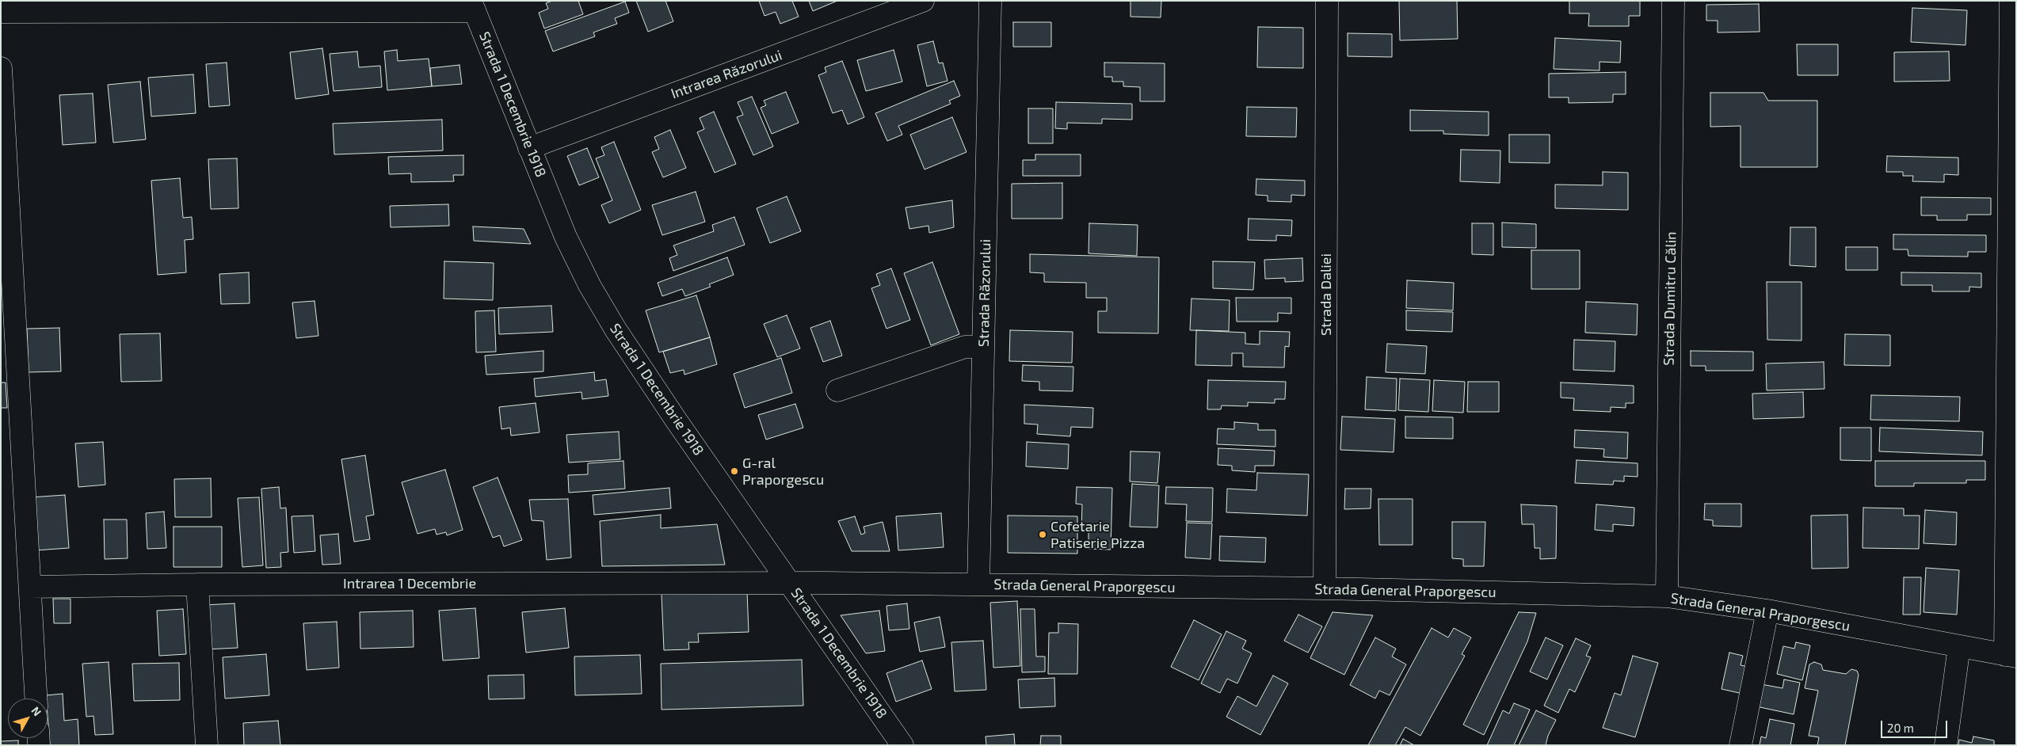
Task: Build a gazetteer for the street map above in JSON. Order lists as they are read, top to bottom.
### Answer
{
  "streets": {
    "street": [
      "Intrarea Răzorului",
      "Strada 1 Decembrie 1918",
      "Strada Răzorului",
      "Strada Daliei",
      "Strada Dumitru Călin",
      "Intrarea 1 Decembrie",
      "Strada General Praporgescu"
    ]
  },
  "crossings": [
    ["Intrarea Răzorului", "Strada 1 Decembrie 1918"],
    ["Strada 1 Decembrie 1918", "Intrarea 1 Decembrie"],
    ["Strada 1 Decembrie 1918", "Strada General Praporgescu"],
    ["Strada Răzorului", "Strada General Praporgescu"],
    ["Strada Daliei", "Strada General Praporgescu"],
    ["Strada Dumitru Călin", "Strada General Praporgescu"],
    ["Intrarea 1 Decembrie", "Strada General Praporgescu"]
  ],
  "places": ["G-ral Praporgescu", "Cofetarie Patiserie Pizza"],
  "scale_bar": "20 m",
  "north": "top right"
}
